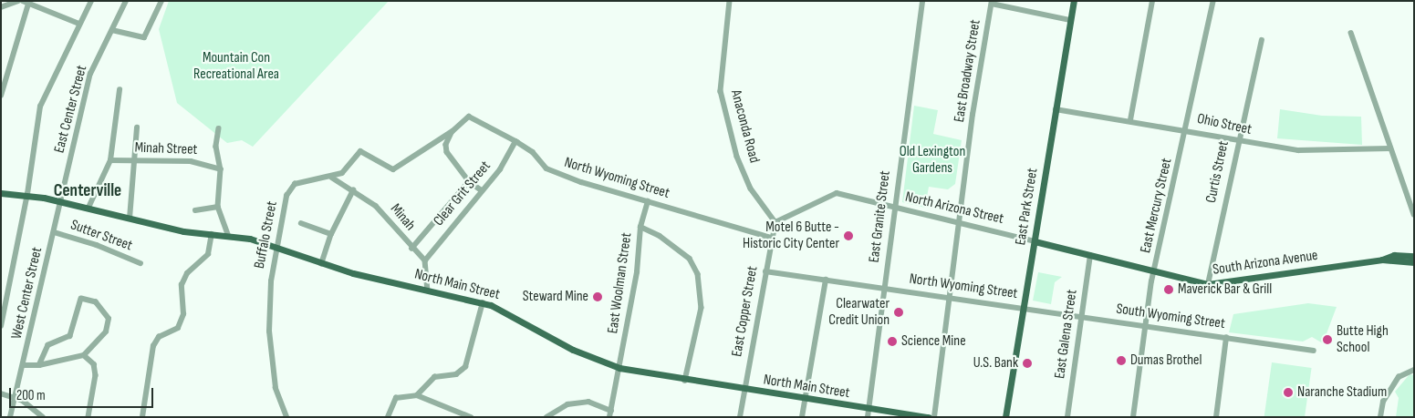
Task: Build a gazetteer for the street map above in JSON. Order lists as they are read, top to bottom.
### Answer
{
  "streets": {
    "main road": ["East Park Street", "South Arizona Avenue", "North Main Street"],
    "street": [
      "East Broadway Street",
      "East Center Street",
      "Ohio Street",
      "Anaconda Road",
      "Minah Street",
      "Curtis Street",
      "North Wyoming Street",
      "Clear Grit Street",
      "East Mercury Street",
      "North Arizona Street",
      "East Granite Street",
      "Minah",
      "Buffalo Street",
      "Sutter Street",
      "East Woolman Street",
      "West Center Street",
      "East Copper Street",
      "South Wyoming Street",
      "East Galena Street"
    ]
  },
  "crossings": [
    ["East Broadway Street", "North Wyoming Street"],
    ["East Broadway Street", "North Arizona Street"],
    ["East Center Street", "North Main Street"],
    ["East Center Street", "West Center Street"],
    ["Ohio Street", "Curtis Street"],
    ["Ohio Street", "East Mercury Street"],
    ["Ohio Street", "East Park Street"],
    ["Anaconda Road", "North Arizona Street"],
    ["Anaconda Road", "East Copper Street"],
    ["Curtis Street", "South Arizona Avenue"],
    ["North Wyoming Street", "Clear Grit Street"],
    ["North Wyoming Street", "East Park Street"],
    ["North Wyoming Street", "East Granite Street"],
    ["North Wyoming Street", "Buffalo Street"],
    ["North Wyoming Street", "East Woolman Street"],
    ["North Wyoming Street", "East Copper Street"],
    ["North Wyoming Street", "South Wyoming Street"],
    ["Clear Grit Street", "Minah"],
    ["East Mercury Street", "South Arizona Avenue"],
    ["East Mercury Street", "South Wyoming Street"],
    ["East Park Street", "North Arizona Street"],
    ["East Park Street", "South Arizona Avenue"],
    ["East Park Street", "South Wyoming Street"],
    ["North Arizona Street", "East Granite Street"],
    ["North Arizona Street", "South Arizona Avenue"],
    ["North Arizona Street", "East Copper Street"],
    ["East Granite Street", "North Main Street"],
    ["Minah", "Buffalo Street"],
    ["Buffalo Street", "North Main Street"],
    ["Sutter Street", "West Center Street"],
    ["South Arizona Avenue", "East Galena Street"],
    ["East Woolman Street", "North Main Street"],
    ["North Main Street", "West Center Street"],
    ["North Main Street", "East Copper Street"],
    ["South Wyoming Street", "East Galena Street"]
  ],
  "districts": ["Centerville"],
  "parks": ["Mountain Con Recreational Area", "Old Lexington Gardens"],
  "places": [
    "Motel 6 Butte - Historic City Center",
    "Maverick Bar & Grill",
    "Steward Mine",
    "Clearwater Credit Union",
    "Butte High School",
    "Science Mine",
    "Dumas Brothel",
    "U.S. Bank",
    "Naranche Stadium"
  ],
  "scale_bar": "200 m"
}
